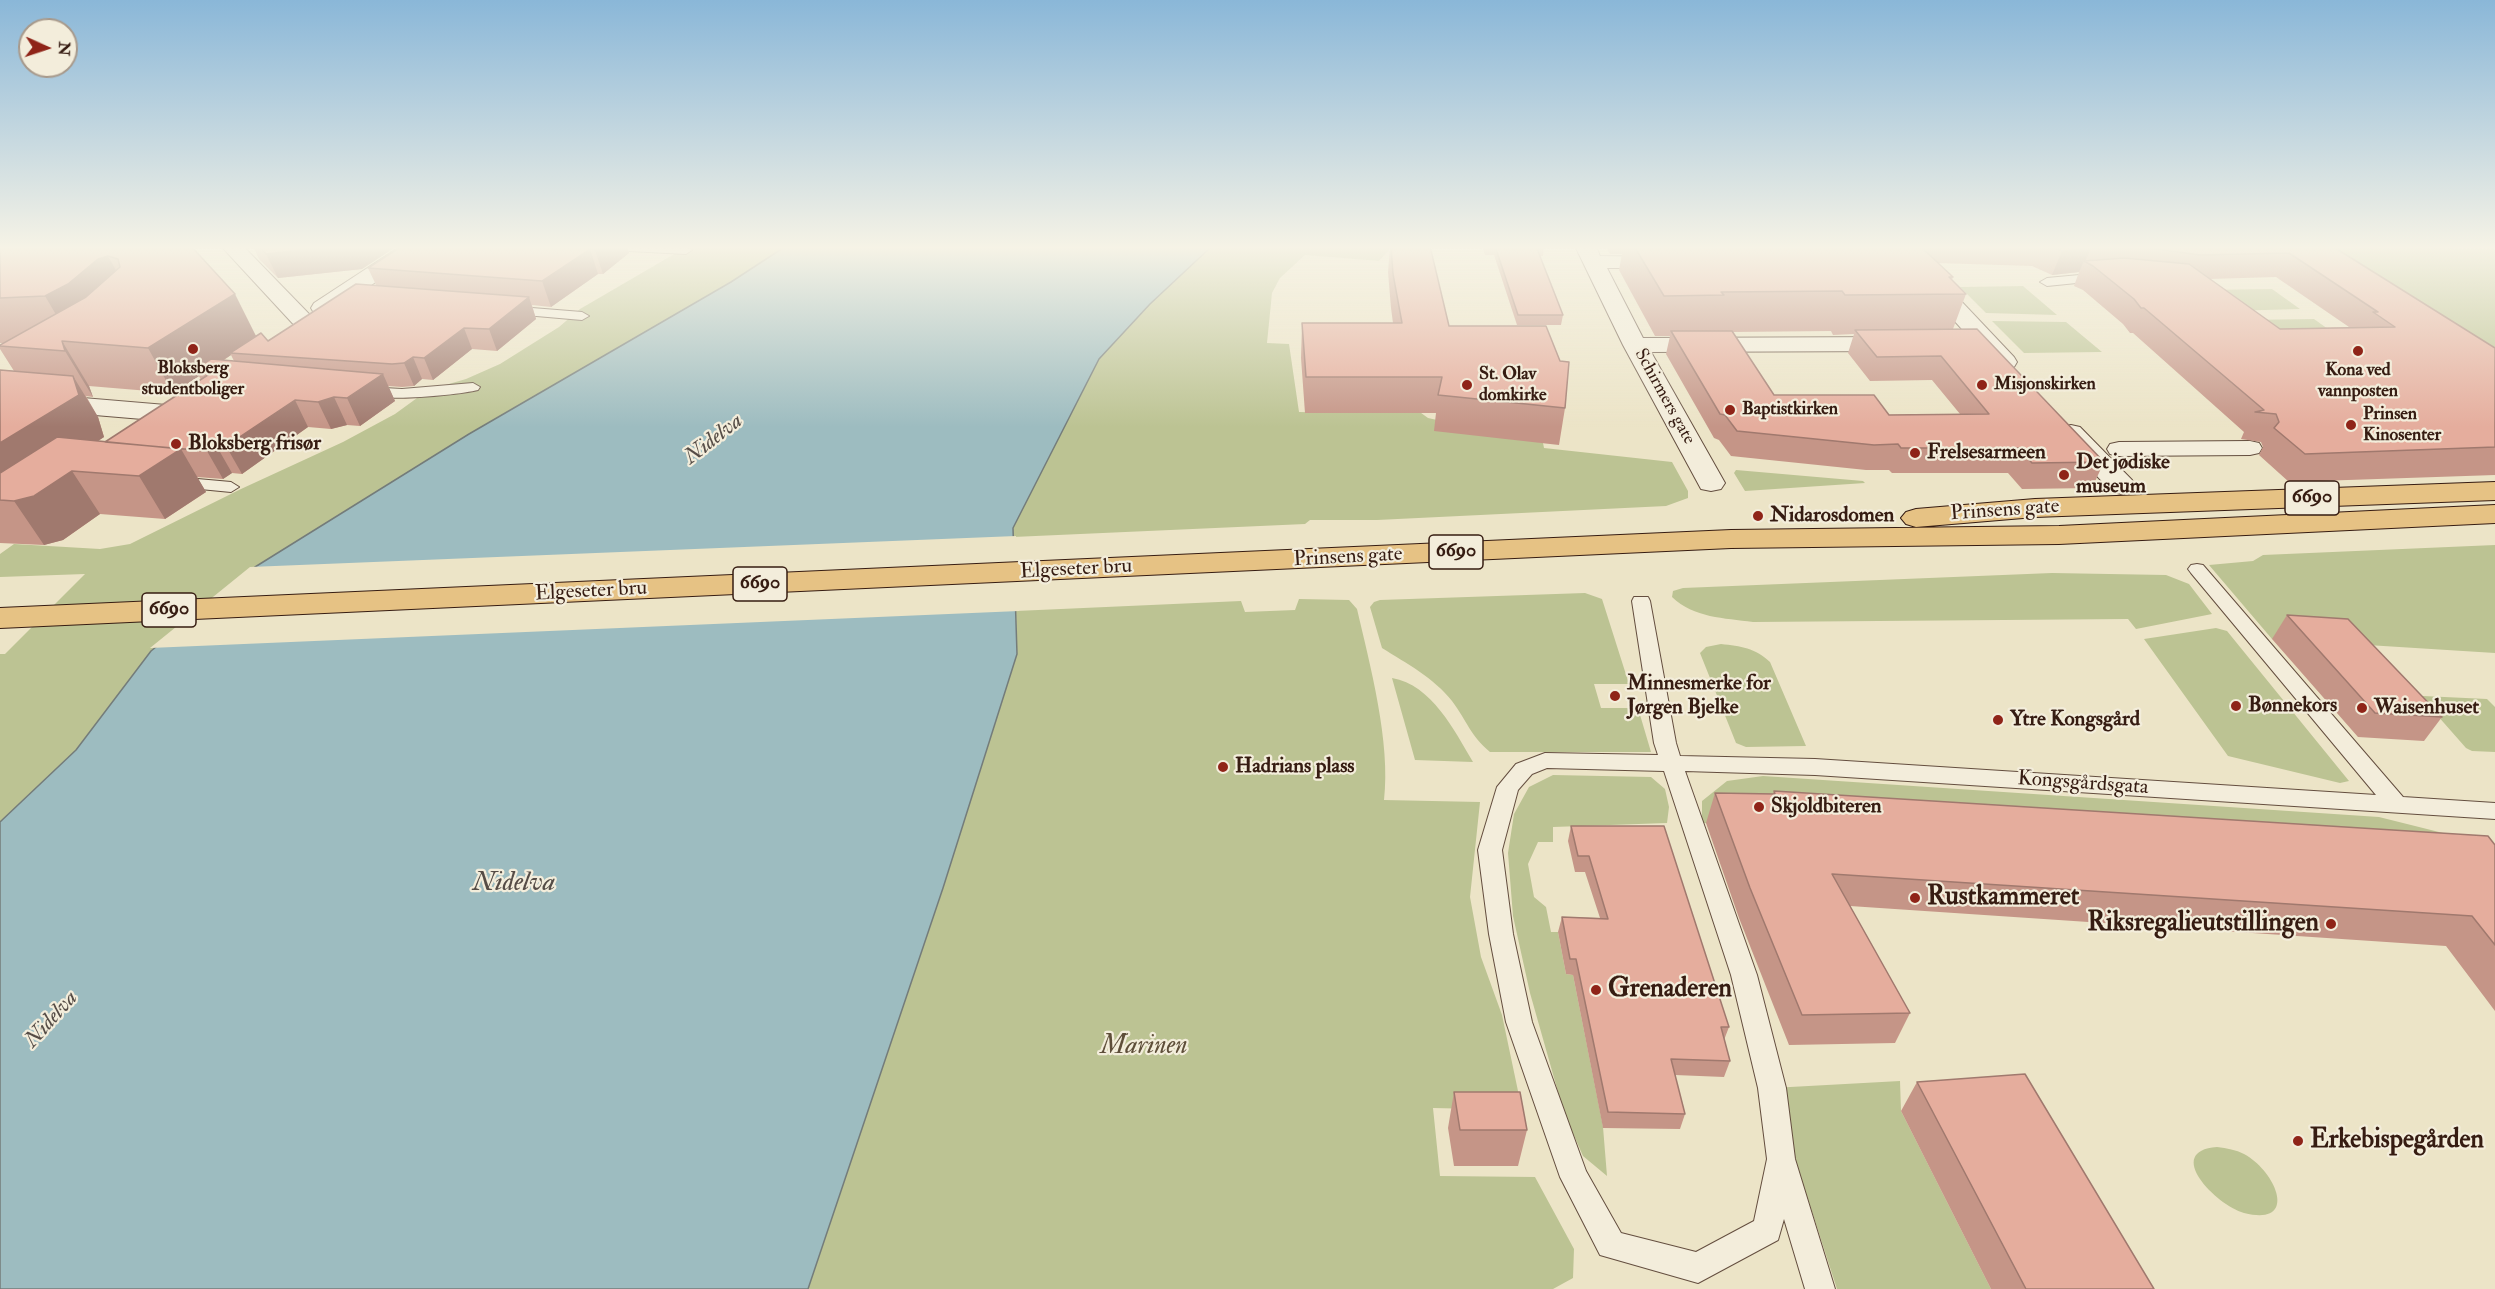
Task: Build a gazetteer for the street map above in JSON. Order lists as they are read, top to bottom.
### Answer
{
  "streets": {
    "main road": ["6690", "Prinsens gate", "Elgeseter bru"],
    "street": ["Schirmers gate"],
    "lane": ["Kongsgårdsgata"]
  },
  "crossings": [
    ["Prinsens gate", "Elgeseter bru"]
  ],
  "water": ["Nidelva"],
  "parks": ["Marinen"],
  "places": [
    "Bloksberg studentboliger",
    "Kona ved vannposten",
    "St. Olav domkirke",
    "Misjonskirken",
    "Baptistkirken",
    "Prinsen Kinosenter",
    "Bloksberg frisør",
    "Frelsesarmeen",
    "Det jødiske museum",
    "Nidarosdomen",
    "Minnesmerke for Jørgen Bjelke",
    "Bønnekors",
    "Waisenhuset",
    "Ytre Kongsgård",
    "Hadrians plass",
    "Skjoldbiteren",
    "Rustkammeret",
    "Riksregalieutstillingen",
    "Grenaderen",
    "Erkebispegården"
  ],
  "north": "right"
}
